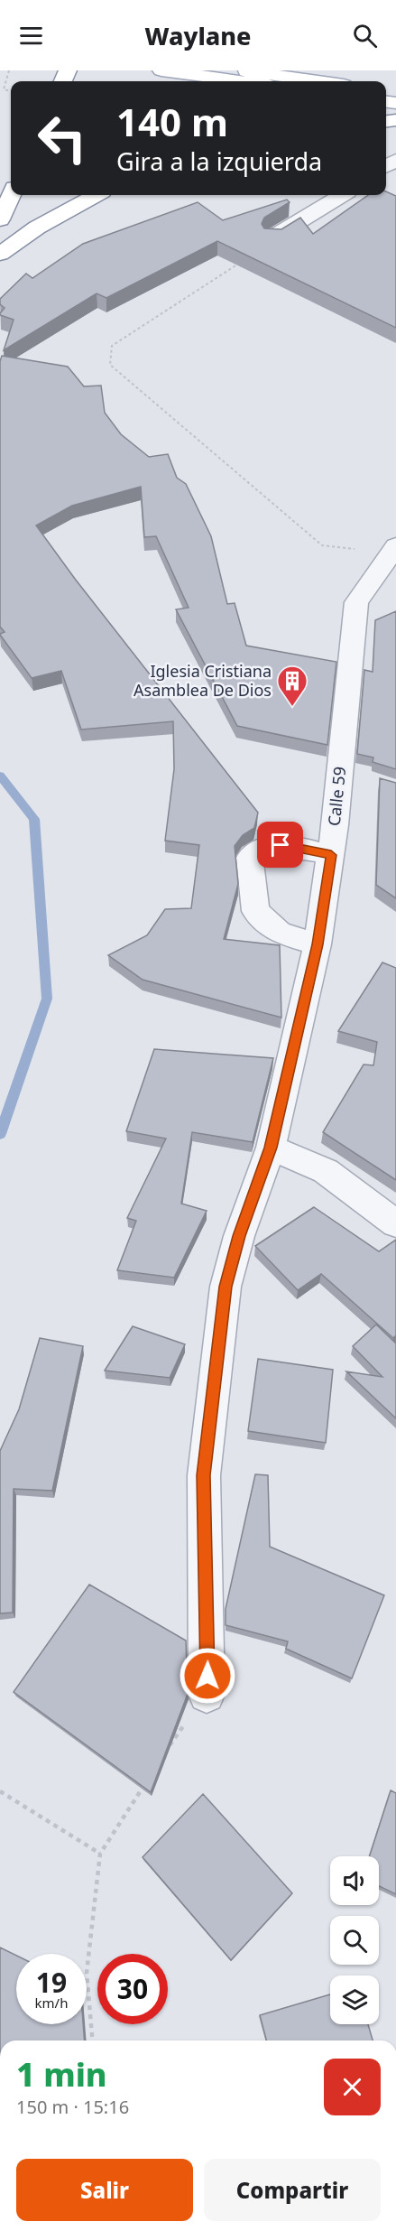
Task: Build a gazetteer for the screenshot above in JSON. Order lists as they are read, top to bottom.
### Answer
{
  "streets": {
    "street": ["Calle 59"]
  },
  "places": {
    "building": ["Iglesia Cristiana Asamblea De Dios"]
  },
  "page": {
    "header": "Waylane",
    "turn": ["140 m", "Gira a la izquierda"],
    "speed": "19 km/h",
    "limit": "30",
    "heading": ["1 min", "150 m · 15:16"],
    "buttons": ["Salir", "Compartir"]
  }
}
